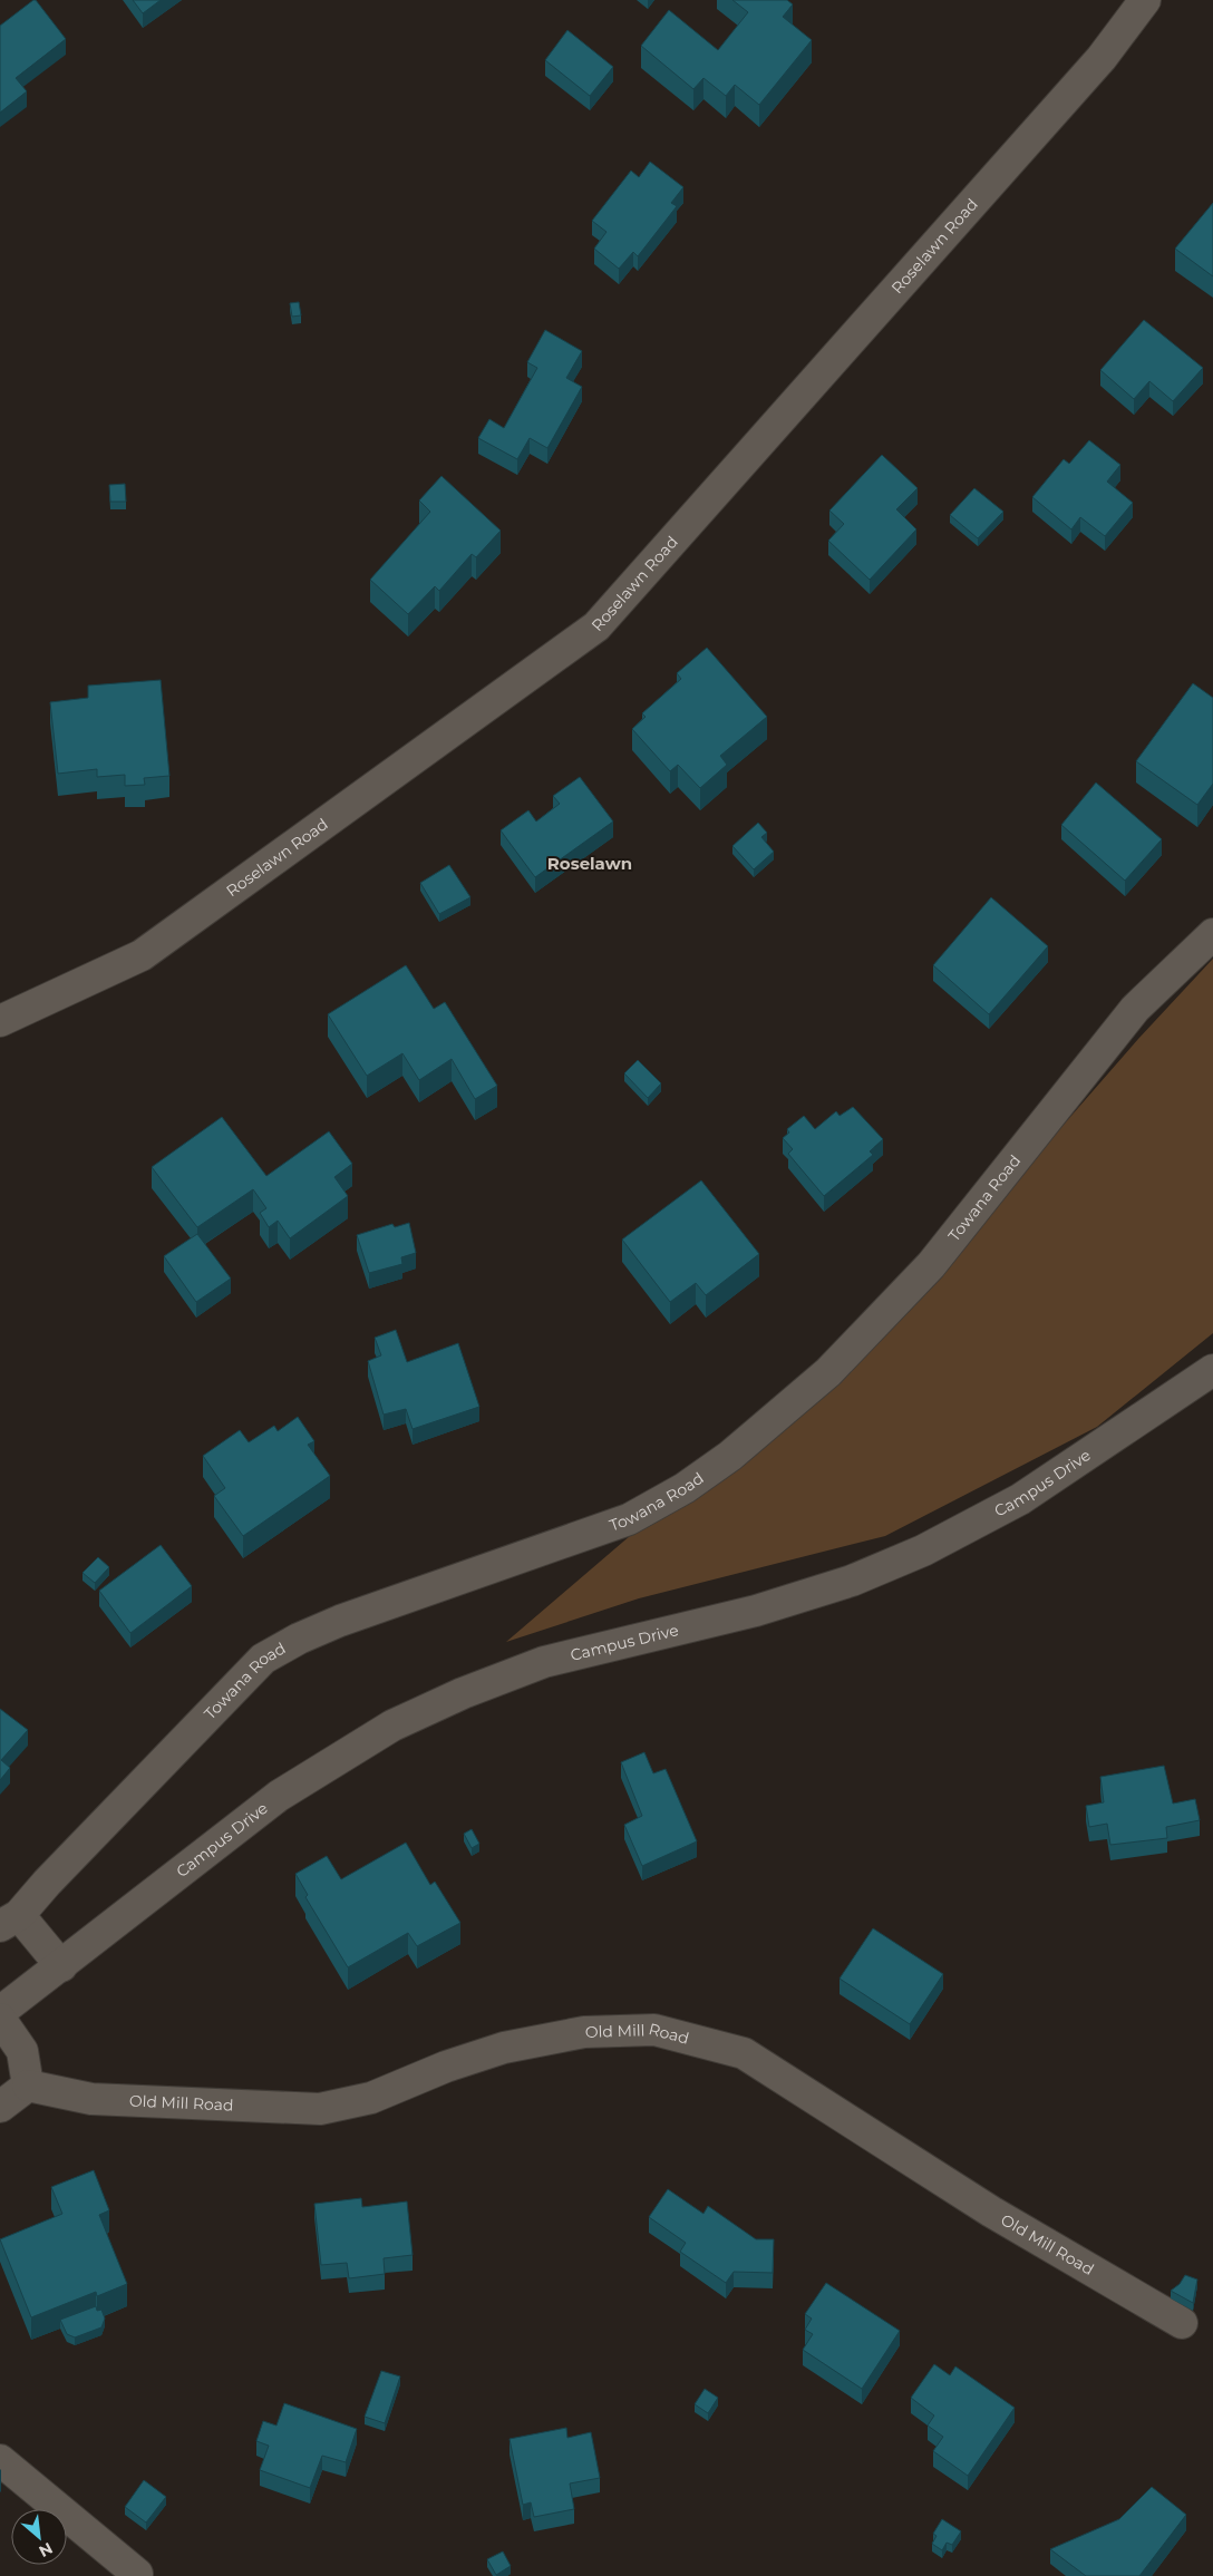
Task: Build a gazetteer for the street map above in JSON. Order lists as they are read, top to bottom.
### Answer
{
  "streets": {
    "street": [
      "Roselawn Road",
      "Towana Road",
      "Campus Drive",
      "Old Mill Road"
    ]
  },
  "districts": ["Roselawn"],
  "north": "bottom right"
}
